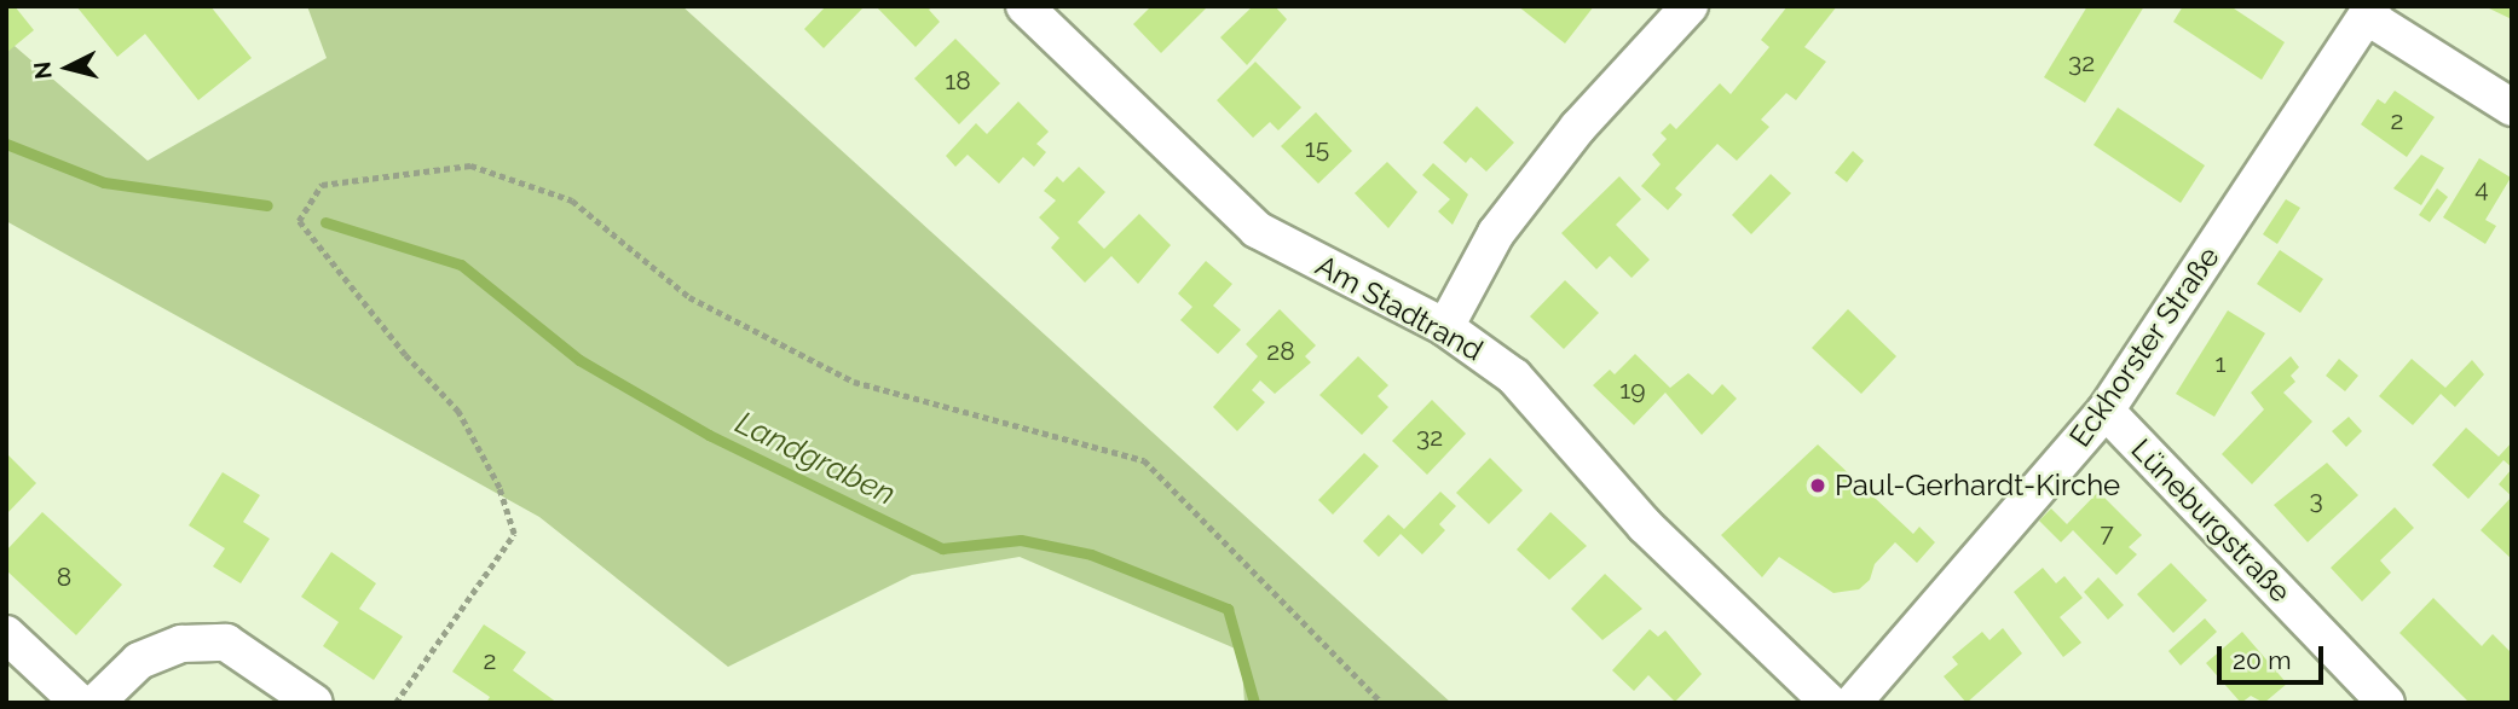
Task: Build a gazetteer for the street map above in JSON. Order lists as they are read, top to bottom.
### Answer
{
  "streets": {
    "street": ["Am Stadtrand", "Eckhorster Straße", "Lüneburgstraße"]
  },
  "crossings": [
    ["Eckhorster Straße", "Lüneburgstraße"]
  ],
  "water": ["Landgraben"],
  "places": ["Paul-Gerhardt-Kirche"],
  "house_numbers": [
    "32",
    "18",
    "2",
    "15",
    "4",
    "28",
    "1",
    "19",
    "32",
    "3",
    "7",
    "8",
    "2"
  ],
  "scale_bar": "20 m",
  "north": "left"
}
